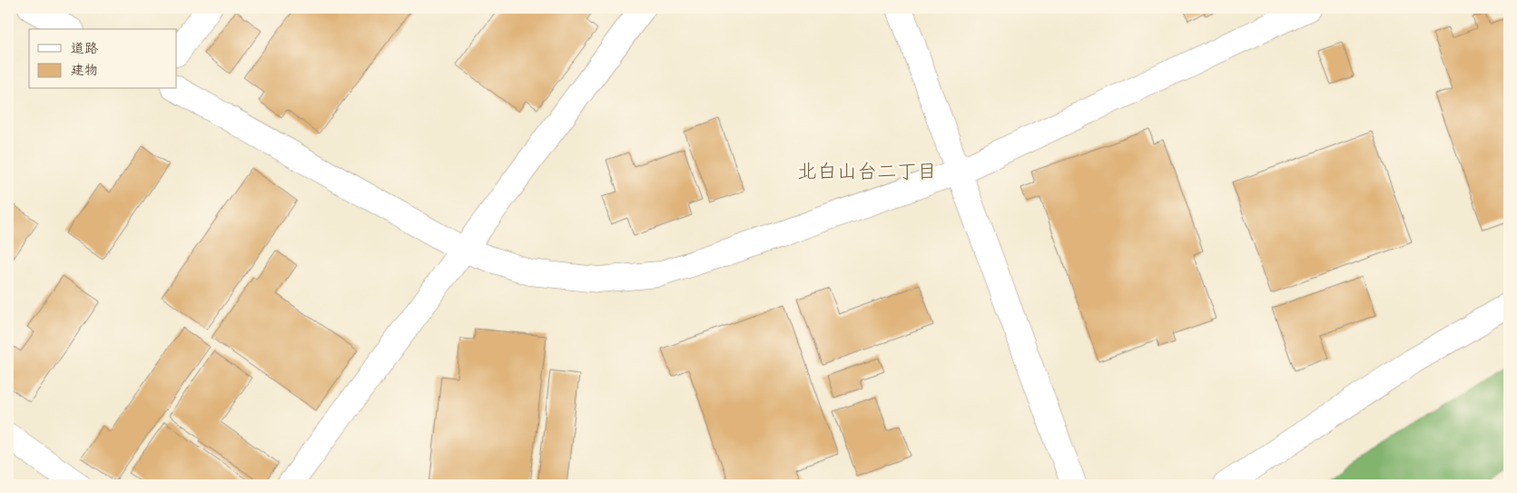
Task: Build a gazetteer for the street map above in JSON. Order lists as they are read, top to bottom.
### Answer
{
  "districts": ["北白山台二丁目"],
  "legend": ["道路", "建物"]
}
